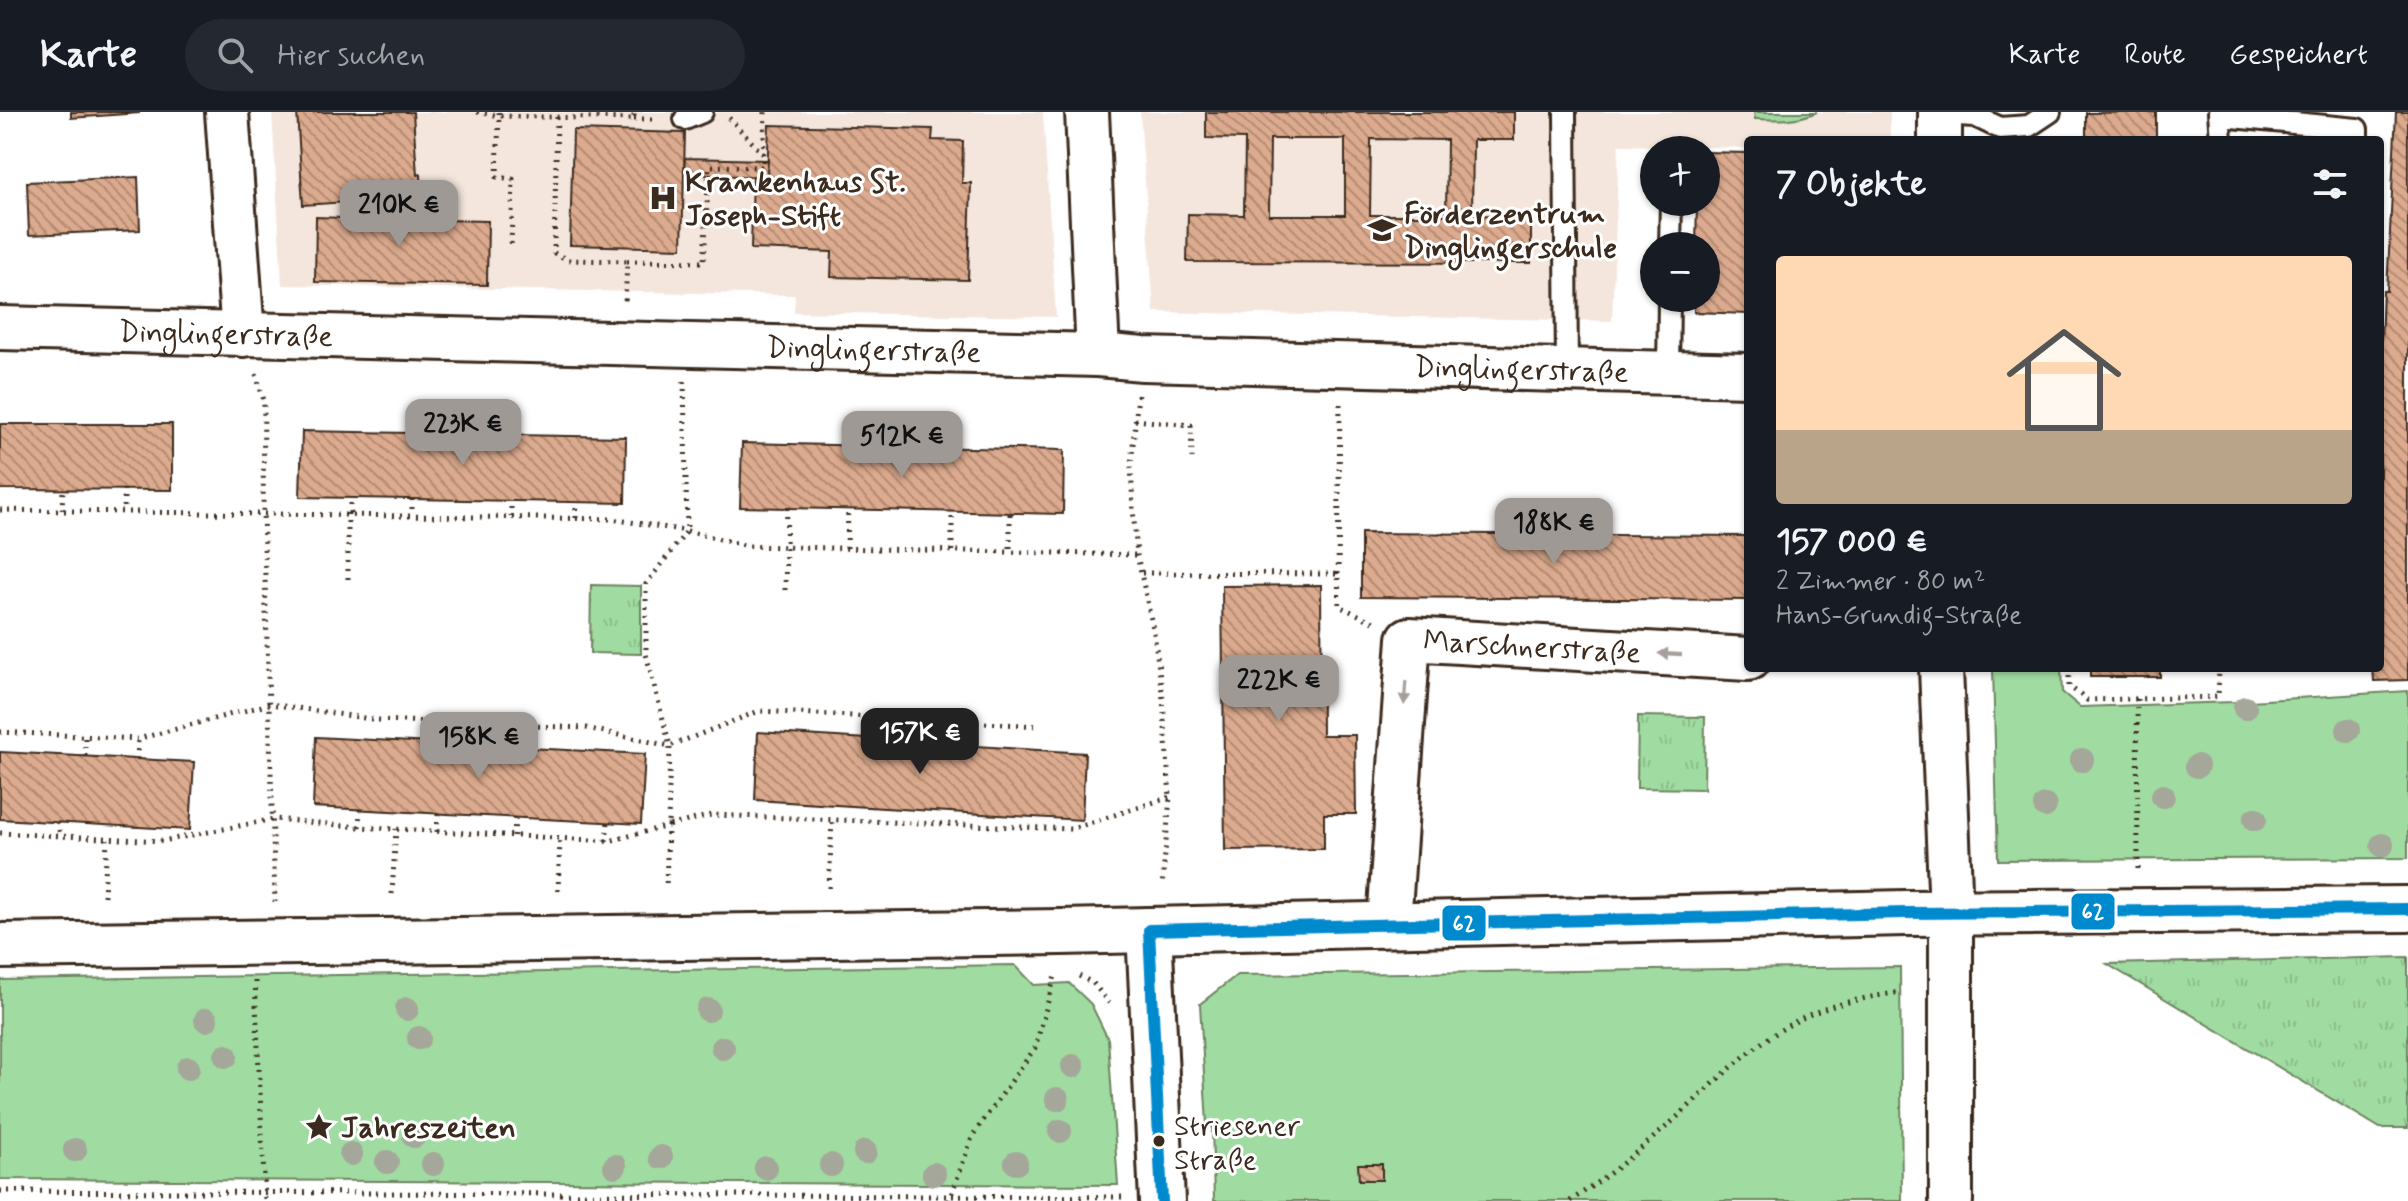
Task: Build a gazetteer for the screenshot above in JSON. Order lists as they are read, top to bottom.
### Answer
{
  "streets": {
    "street": ["Dinglingerstraße", "Marschnerstraße"]
  },
  "places": {
    "hospital": ["Krankenhaus St. Joseph-Stift"],
    "school or university": ["Förderzentrum Dinglingerschule"],
    "place": ["Jahreszeiten"],
    "other": ["Striesener Straße"]
  },
  "lines": ["transit line 62"],
  "page": {
    "header": "Karte",
    "search": "Hier suchen",
    "nav": ["Karte", "Route", "Gespeichert"],
    "map_buttons": ["+", "−"],
    "heading": "7 Objekte",
    "price": [
      "210K €",
      "223K €",
      "512K €",
      "188K €",
      "222K €",
      "157K €",
      "158K €"
    ],
    "list": [
      {
        "name": "157 000 €",
        "note": "2 Zimmer · 80 m² · Hans-Grundig-Straße"
      }
    ]
  }
}
